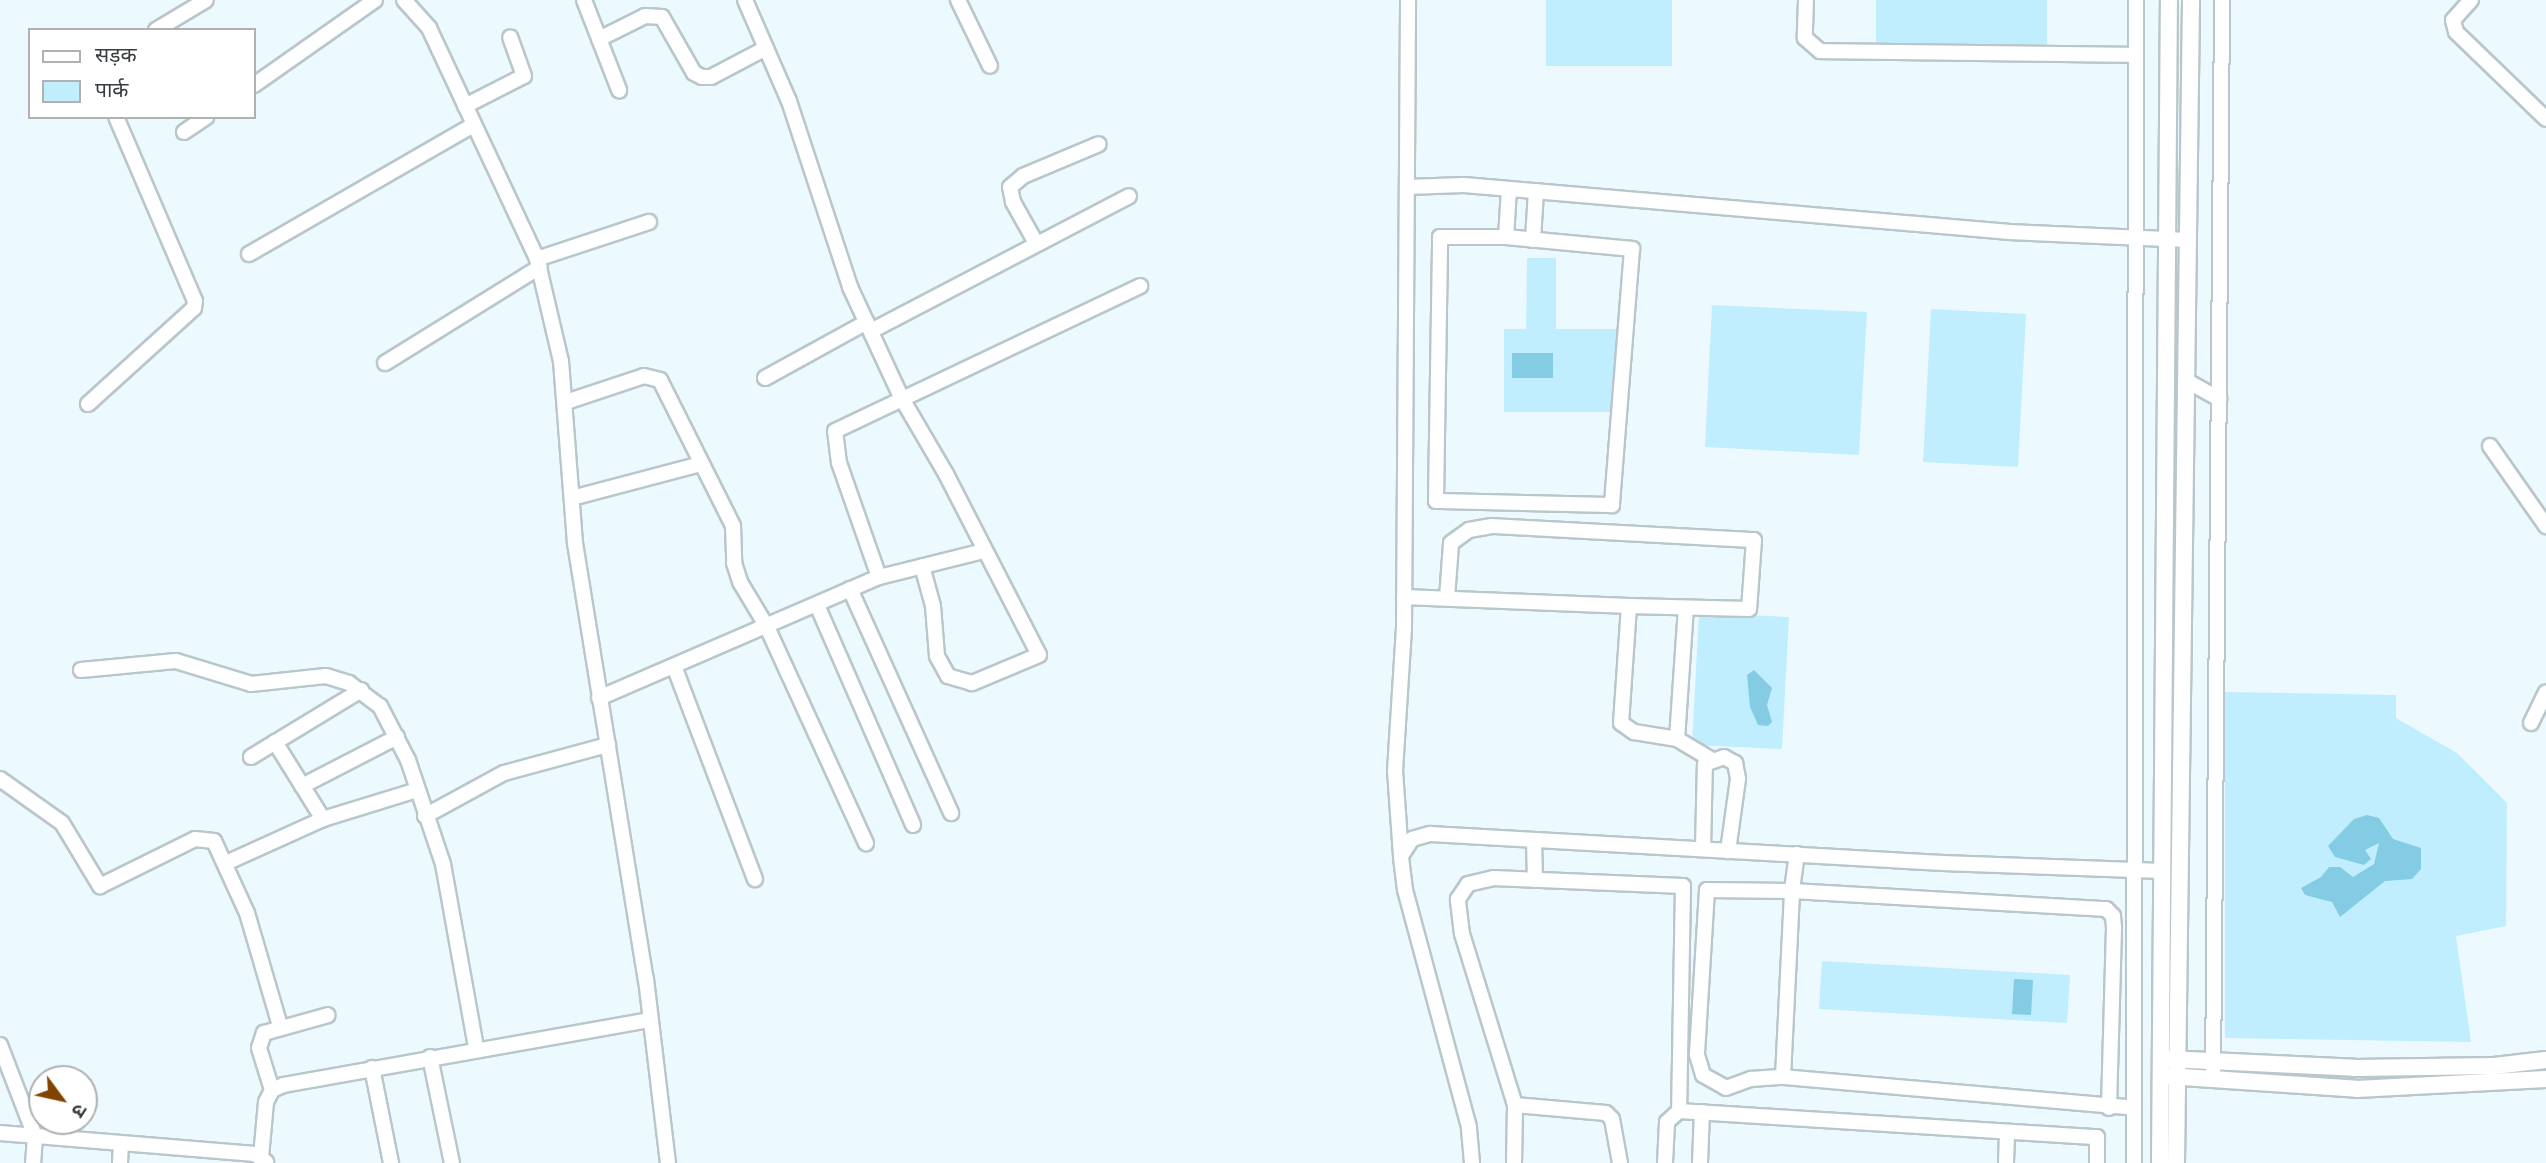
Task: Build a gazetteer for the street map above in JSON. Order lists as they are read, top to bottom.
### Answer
{
  "legend": ["सड़क", "पार्क"],
  "north": "bottom right"
}
